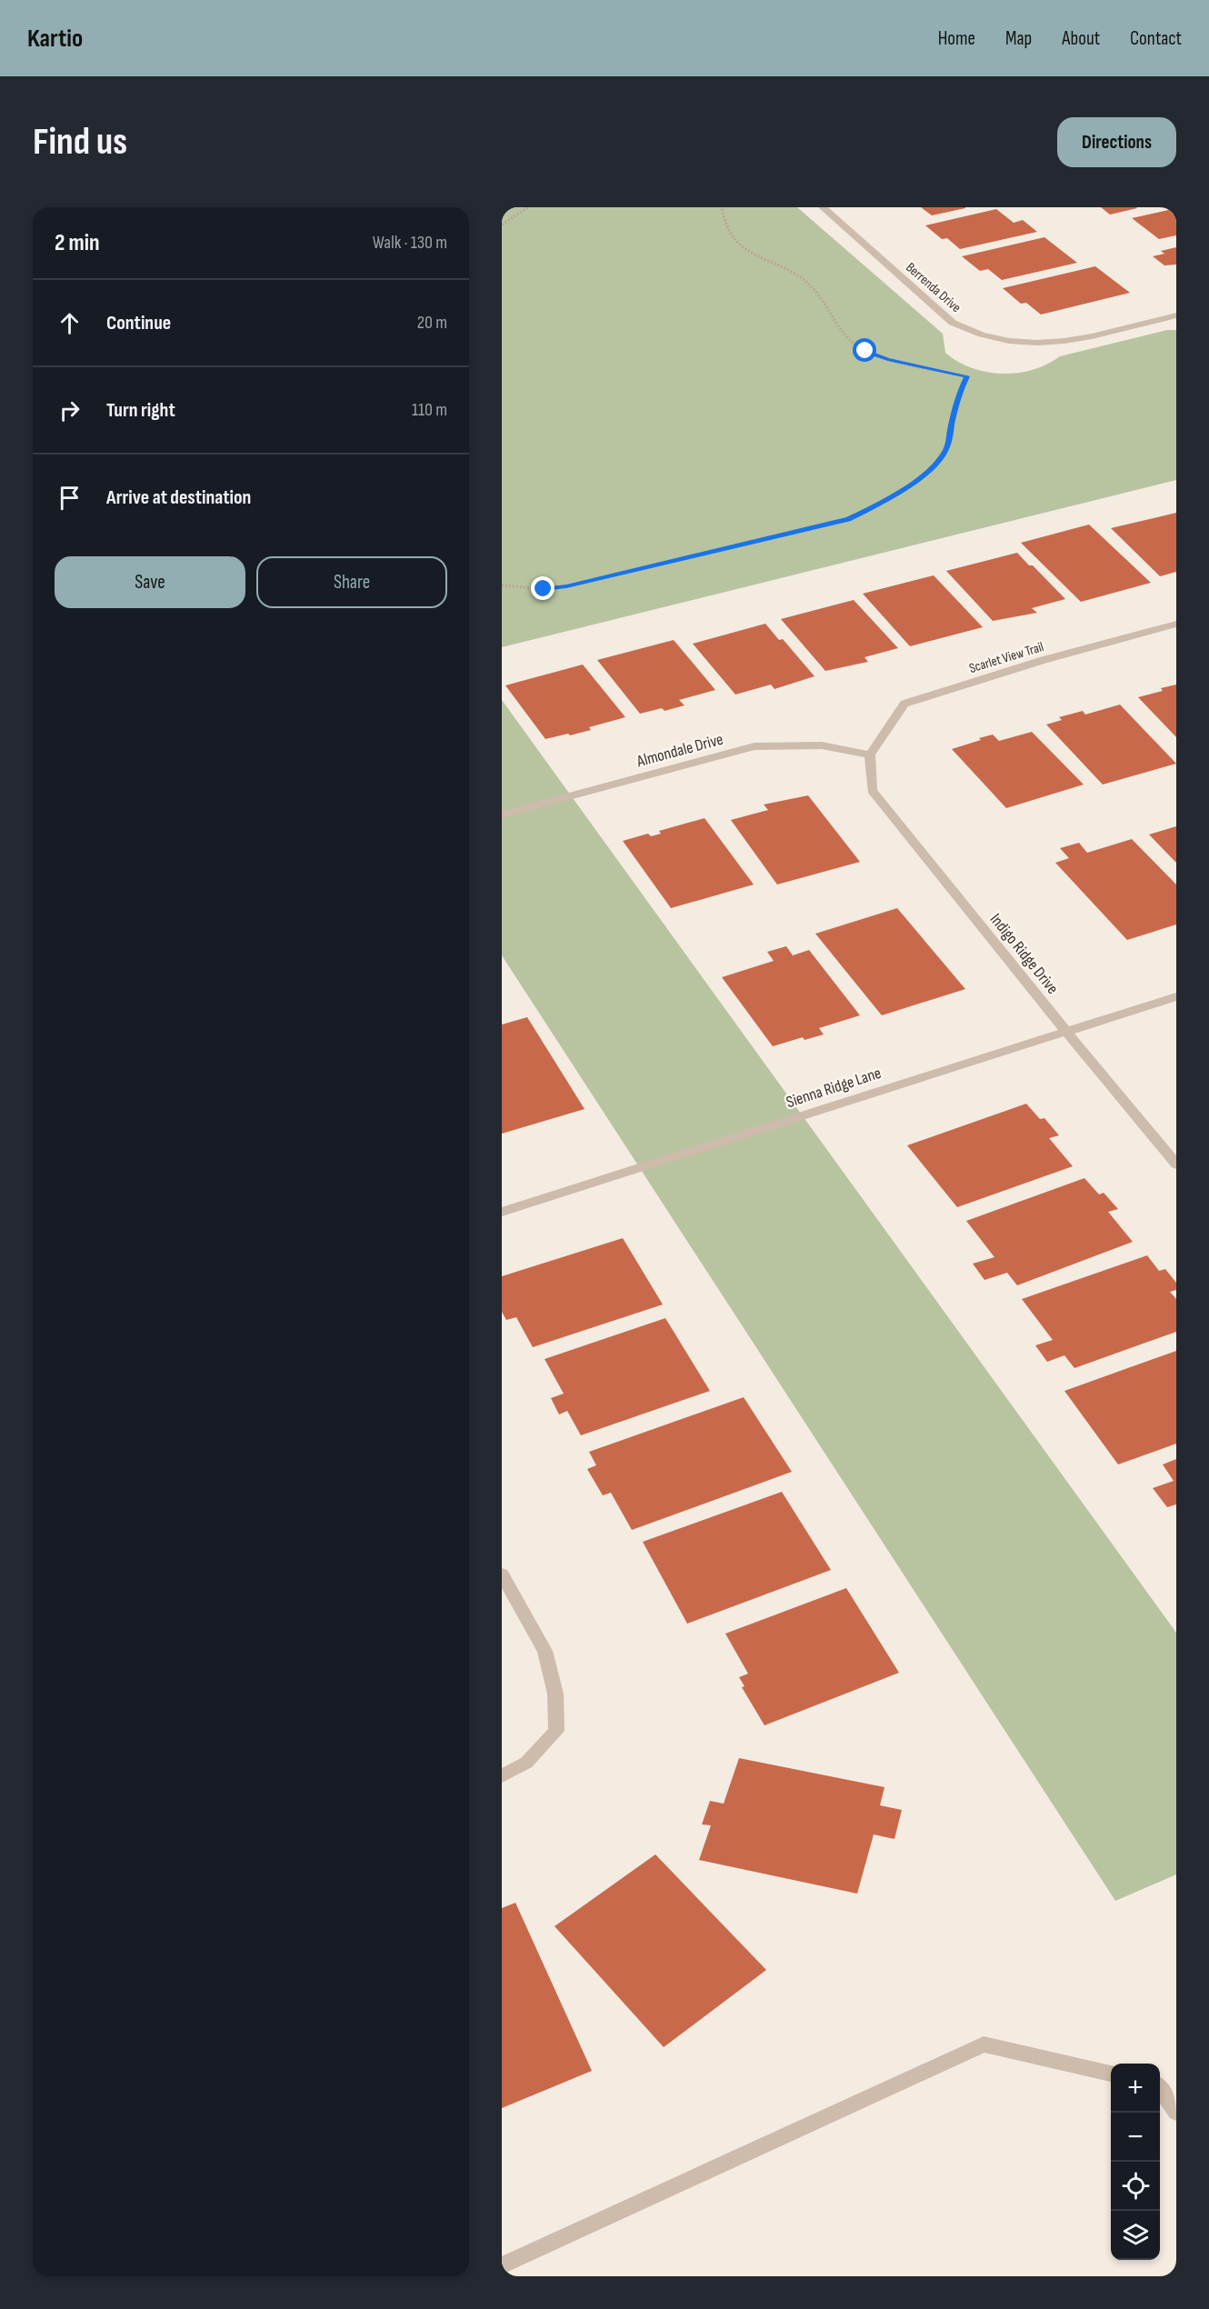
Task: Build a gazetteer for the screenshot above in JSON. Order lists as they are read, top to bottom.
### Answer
{
  "streets": {
    "street": [
      "Berrenda Drive",
      "Scarlet View Trail",
      "Almondale Drive",
      "Indigo Ridge Drive",
      "Sienna Ridge Lane"
    ]
  },
  "crossings": [
    ["Scarlet View Trail", "Almondale Drive"],
    ["Scarlet View Trail", "Indigo Ridge Drive"],
    ["Almondale Drive", "Indigo Ridge Drive"],
    ["Indigo Ridge Drive", "Sienna Ridge Lane"]
  ],
  "page": {
    "header": "Kartio",
    "nav": [
      "Home",
      "Map",
      "About",
      "Contact"
    ],
    "buttons": [
      "Directions",
      ["Save", "Share"]
    ],
    "title": "Find us",
    "heading": ["2 min", "Walk · 130 m"],
    "list": [
      ["Continue", "20 m"],
      ["Turn right", "110 m"],
      "Arrive at destination"
    ],
    "map_buttons": ["+", "−"]
  }
}
